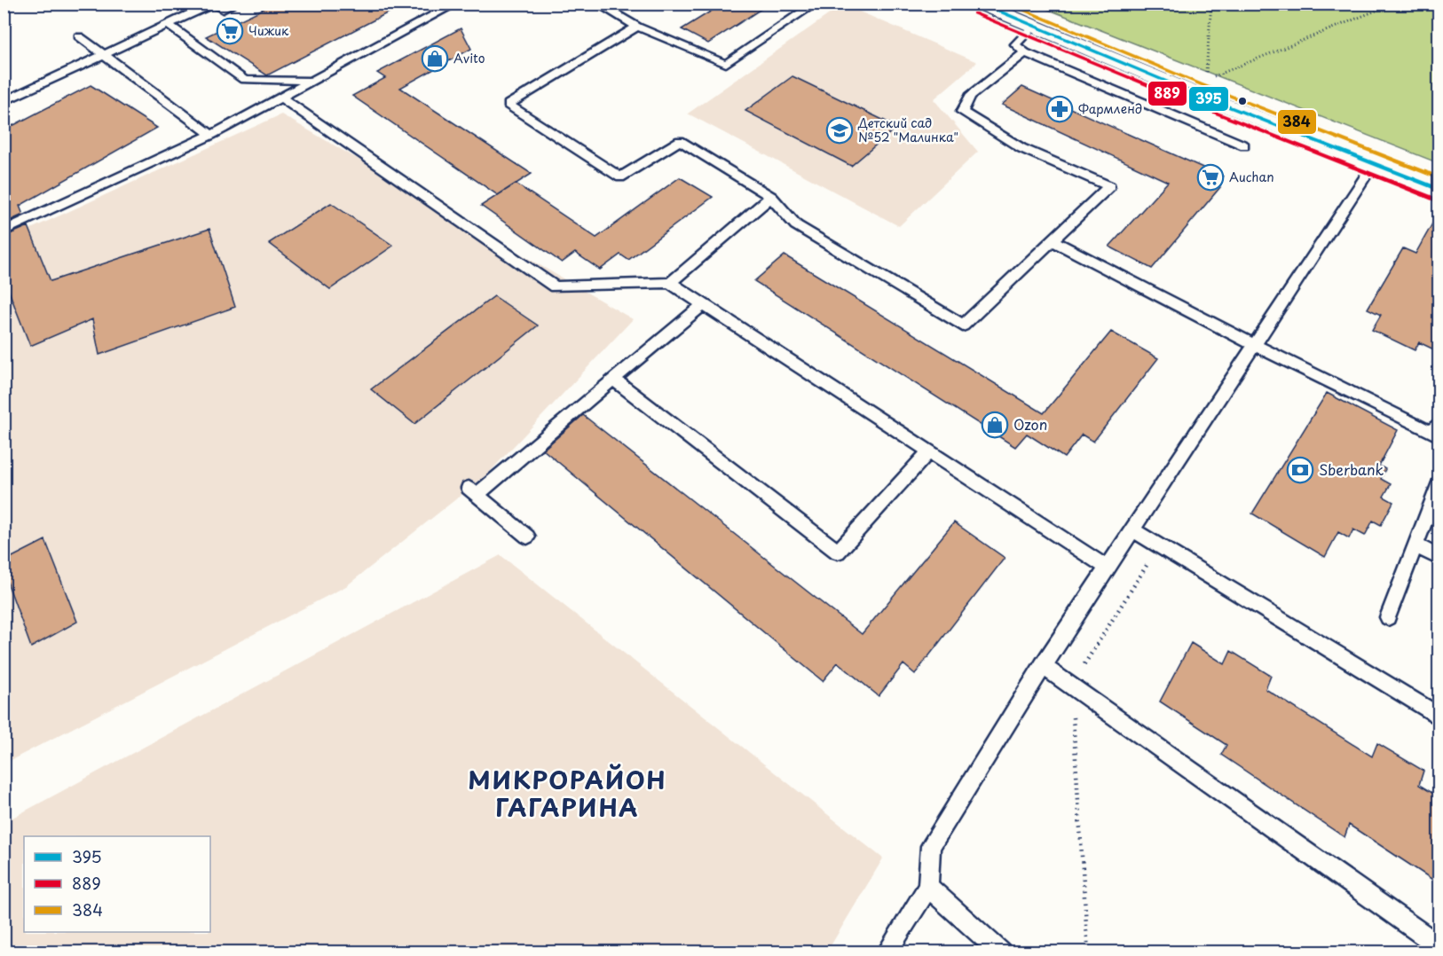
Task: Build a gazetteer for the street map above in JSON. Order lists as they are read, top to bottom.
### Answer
{
  "districts": ["МИКРОРАЙОН ГАГАРИНА"],
  "places": {
    "supermarket": ["Чижик", "Auchan"],
    "shop": ["Avito", "Ozon"],
    "pharmacy": ["Фармленд"],
    "school or university": ["Детский сад №52 \"Малинка\""],
    "bank": ["Sberbank"]
  },
  "lines": ["transit line 395", "transit line 384", "transit line 889"],
  "legend": ["395", "889", "384"]
}
